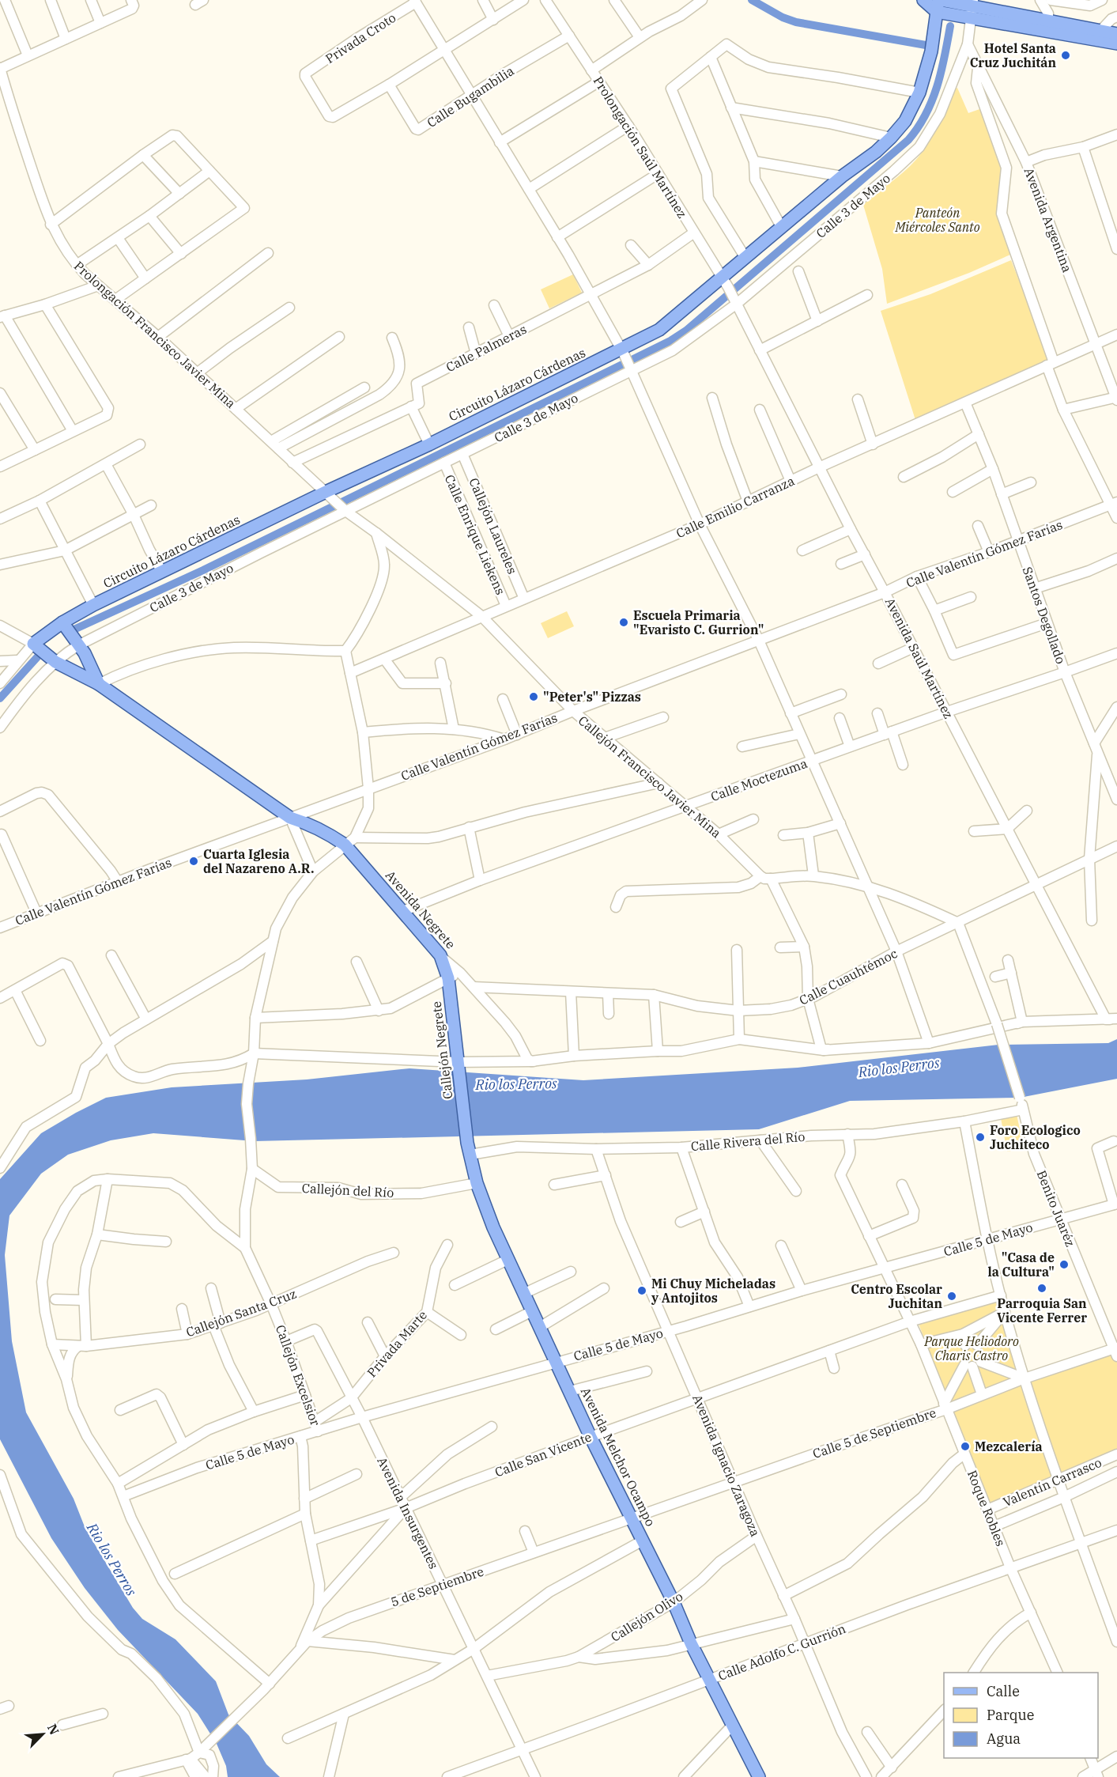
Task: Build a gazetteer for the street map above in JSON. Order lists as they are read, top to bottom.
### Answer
{
  "streets": {
    "main road": [
      "Circuito Lázaro Cárdenas",
      "Avenida Negrete",
      "Callejón Negrete",
      "Avenida Melchor Ocampo"
    ],
    "street": [
      "Privada Croto",
      "Calle Bugambilia",
      "Prolongación Saúl Martínez",
      "Calle 3 de Mayo",
      "Avenida Argentina",
      "Prolongación Francisco Javier Mina",
      "Calle Palmeras",
      "Calle Emilio Carranza",
      "Callejón Laureles",
      "Calle Enrique Liekens",
      "Calle Valentín Gómez Farías",
      "Santos Degollado",
      "Avenida Saúl Martínez",
      "Callejón Francisco Javier Mina",
      "Calle Moctezuma",
      "Calle Cuauhtémoc",
      "Calle Rivera del Río",
      "Callejón del Río",
      "Benito Juaréz",
      "Calle 5 de Mayo",
      "Callejón Santa Cruz",
      "Privada Marte",
      "Callejón Excelsior",
      "Calle 5 de Septiembre",
      "Calle San Vicente",
      "Avenida Ignacio Zaragoza",
      "Valentín Carrasco",
      "Roque Robles",
      "Avenida Insurgentes",
      "5 de Septiembre",
      "Callejón Olivo",
      "Calle Adolfo C. Gurrión"
    ]
  },
  "crossings": [
    ["Privada Croto", "Calle Bugambilia"],
    ["Calle Bugambilia", "Prolongación Saúl Martínez"],
    ["Prolongación Saúl Martínez", "Calle 3 de Mayo"],
    ["Prolongación Saúl Martínez", "Calle Palmeras"],
    ["Prolongación Saúl Martínez", "Circuito Lázaro Cárdenas"],
    ["Prolongación Saúl Martínez", "Avenida Saúl Martínez"],
    ["Calle 3 de Mayo", "Avenida Argentina"],
    ["Calle 3 de Mayo", "Prolongación Francisco Javier Mina"],
    ["Calle 3 de Mayo", "Callejón Laureles"],
    ["Calle 3 de Mayo", "Calle Enrique Liekens"],
    ["Calle 3 de Mayo", "Avenida Saúl Martínez"],
    ["Calle 3 de Mayo", "Callejón Francisco Javier Mina"],
    ["Calle 3 de Mayo", "Avenida Negrete"],
    ["Avenida Argentina", "Calle Emilio Carranza"],
    ["Prolongación Francisco Javier Mina", "Circuito Lázaro Cárdenas"],
    ["Prolongación Francisco Javier Mina", "Callejón Francisco Javier Mina"],
    ["Circuito Lázaro Cárdenas", "Avenida Negrete"],
    ["Calle Emilio Carranza", "Callejón Laureles"],
    ["Calle Emilio Carranza", "Calle Enrique Liekens"],
    ["Calle Emilio Carranza", "Santos Degollado"],
    ["Calle Emilio Carranza", "Avenida Saúl Martínez"],
    ["Calle Emilio Carranza", "Callejón Francisco Javier Mina"],
    ["Calle Valentín Gómez Farías", "Santos Degollado"],
    ["Calle Valentín Gómez Farías", "Avenida Saúl Martínez"],
    ["Calle Valentín Gómez Farías", "Callejón Francisco Javier Mina"],
    ["Calle Valentín Gómez Farías", "Avenida Negrete"],
    ["Santos Degollado", "Calle Moctezuma"],
    ["Avenida Saúl Martínez", "Calle Moctezuma"],
    ["Avenida Saúl Martínez", "Calle Cuauhtémoc"],
    ["Callejón Francisco Javier Mina", "Calle Moctezuma"],
    ["Calle Moctezuma", "Avenida Negrete"],
    ["Avenida Negrete", "Calle Cuauhtémoc"],
    ["Avenida Negrete", "Callejón Negrete"],
    ["Avenida Negrete", "Callejón Excelsior"],
    ["Calle Cuauhtémoc", "Benito Juaréz"],
    ["Callejón Negrete", "Avenida Melchor Ocampo"],
    ["Calle Rivera del Río", "Benito Juaréz"],
    ["Calle Rivera del Río", "Avenida Melchor Ocampo"],
    ["Calle Rivera del Río", "Avenida Ignacio Zaragoza"],
    ["Calle Rivera del Río", "Roque Robles"],
    ["Callejón del Río", "Callejón Excelsior"],
    ["Callejón del Río", "Avenida Melchor Ocampo"],
    ["Benito Juaréz", "Calle 5 de Mayo"],
    ["Benito Juaréz", "Calle 5 de Septiembre"],
    ["Calle 5 de Mayo", "Callejón Excelsior"],
    ["Calle 5 de Mayo", "Avenida Melchor Ocampo"],
    ["Calle 5 de Mayo", "Avenida Ignacio Zaragoza"],
    ["Calle 5 de Mayo", "Roque Robles"],
    ["Calle 5 de Mayo", "Avenida Insurgentes"],
    ["Callejón Santa Cruz", "Callejón Excelsior"],
    ["Privada Marte", "Callejón Excelsior"],
    ["Privada Marte", "Avenida Insurgentes"],
    ["Callejón Excelsior", "Calle San Vicente"],
    ["Callejón Excelsior", "Avenida Insurgentes"],
    ["Callejón Excelsior", "5 de Septiembre"],
    ["Calle 5 de Septiembre", "Avenida Melchor Ocampo"],
    ["Calle 5 de Septiembre", "Avenida Ignacio Zaragoza"],
    ["Calle 5 de Septiembre", "Roque Robles"],
    ["Calle 5 de Septiembre", "5 de Septiembre"],
    ["Calle San Vicente", "Avenida Melchor Ocampo"],
    ["Calle San Vicente", "Avenida Ignacio Zaragoza"],
    ["Calle San Vicente", "Roque Robles"],
    ["Calle San Vicente", "Avenida Insurgentes"],
    ["Avenida Melchor Ocampo", "5 de Septiembre"],
    ["Avenida Melchor Ocampo", "Callejón Olivo"],
    ["Avenida Melchor Ocampo", "Calle Adolfo C. Gurrión"],
    ["Avenida Ignacio Zaragoza", "Callejón Olivo"],
    ["Avenida Ignacio Zaragoza", "Calle Adolfo C. Gurrión"],
    ["Valentín Carrasco", "Roque Robles"],
    ["Roque Robles", "Calle Adolfo C. Gurrión"],
    ["Avenida Insurgentes", "5 de Septiembre"],
    ["Avenida Insurgentes", "Calle Adolfo C. Gurrión"]
  ],
  "water": ["Rio los Perros"],
  "parks": ["Panteón Miércoles Santo", "Parque Heliodoro Charis Castro"],
  "places": [
    "Hotel Santa Cruz Juchitán",
    "Escuela Primaria \"Evaristo C. Gurrion\"",
    "\"Peter's\" Pizzas",
    "Cuarta Iglesia del Nazareno A.R.",
    "Foro Ecologico Juchiteco",
    "\"Casa de la Cultura\"",
    "Parroquia San Vicente Ferrer",
    "Mi Chuy Micheladas y Antojitos",
    "Centro Escolar Juchitan",
    "Mezcalería"
  ],
  "legend": ["Calle", "Parque", "Agua"],
  "north": "top right"
}
